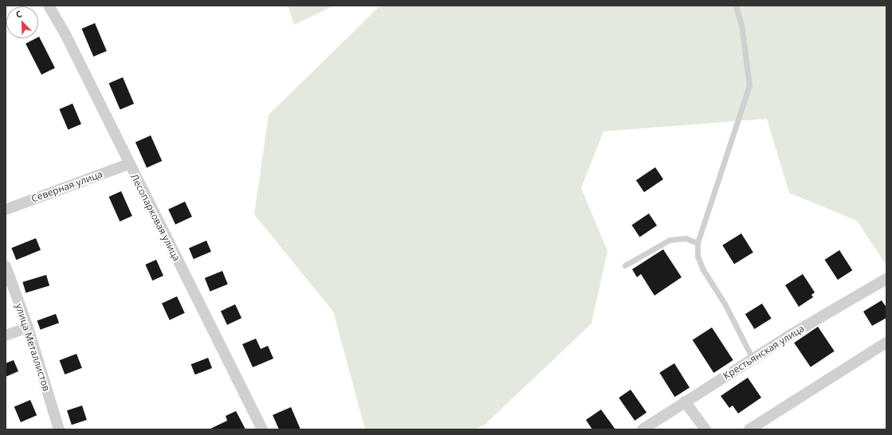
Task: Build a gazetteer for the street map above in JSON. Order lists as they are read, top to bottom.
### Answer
{
  "streets": {
    "street": [
      "Северная улица",
      "Лесопарковая улица",
      "улица Металлистов",
      "Крестьянская улица"
    ]
  },
  "crossings": [
    ["Северная улица", "Лесопарковая улица"]
  ],
  "north": "top left"
}
